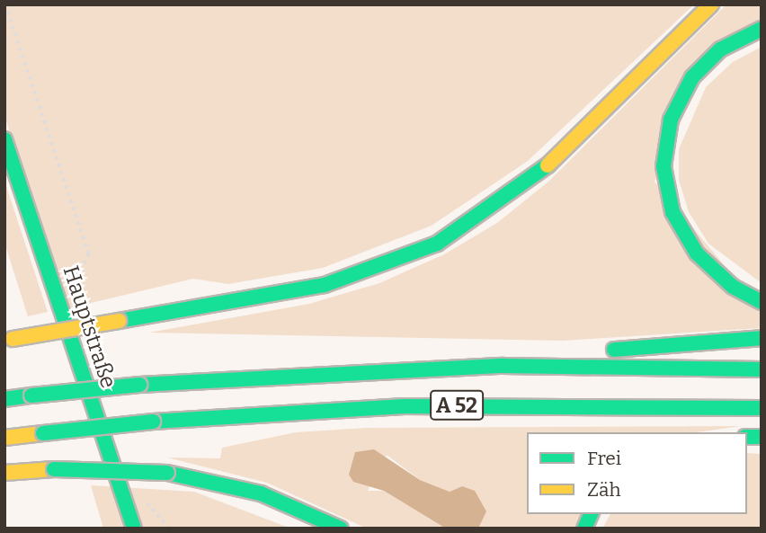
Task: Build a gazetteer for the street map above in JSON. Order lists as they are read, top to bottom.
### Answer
{
  "streets": {
    "main road": ["Hauptstraße", "A 52"]
  },
  "legend": ["Frei", "Zäh"]
}
